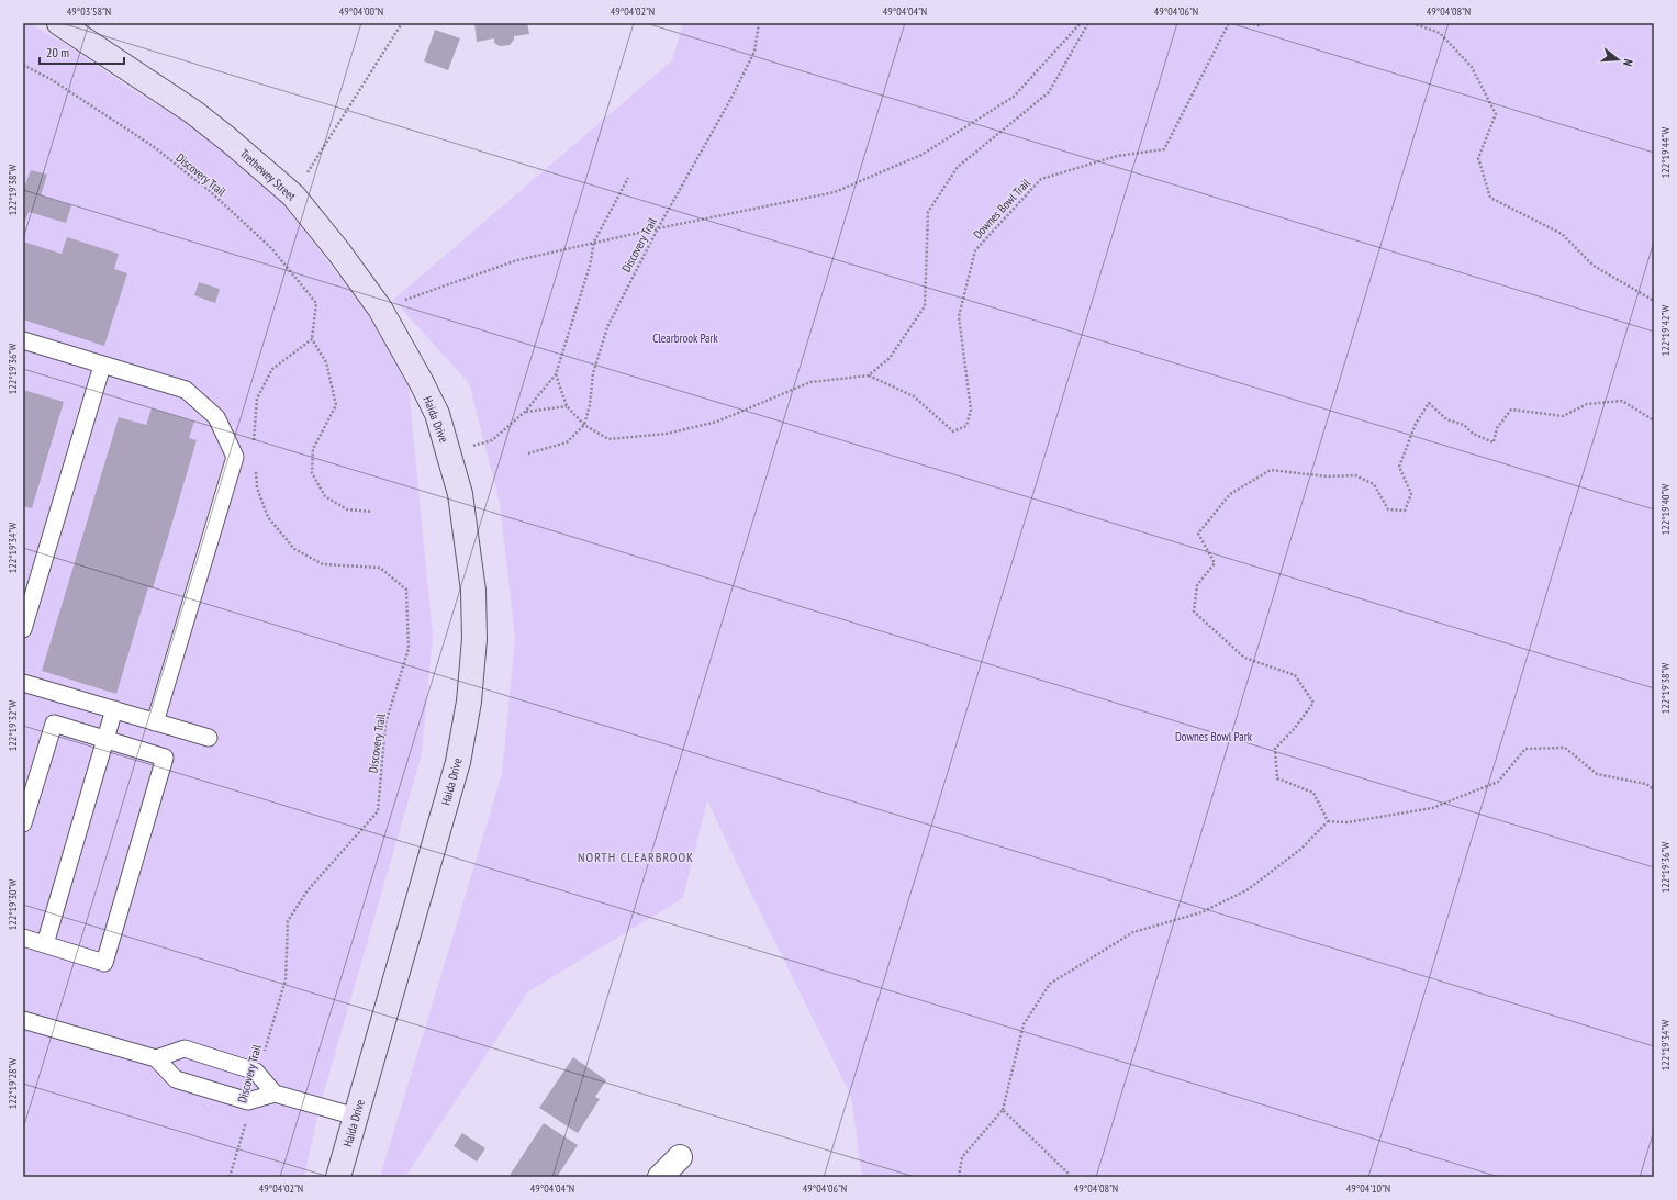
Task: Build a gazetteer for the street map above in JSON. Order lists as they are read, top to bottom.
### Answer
{
  "streets": {
    "street": ["Trethewey Street", "Haida Drive"],
    "path": ["Discovery Trail", "Downes Bowl Trail"]
  },
  "crossings": [
    ["Trethewey Street", "Haida Drive"]
  ],
  "districts": ["NORTH CLEARBROOK"],
  "parks": ["Clearbrook Park", "Downes Bowl Park"],
  "scale_bar": "20 m",
  "north": "right",
  "coordinates": [
    "49°03'58\"N",
    "49°04'00\"N",
    "49°04'02\"N",
    "49°04'04\"N",
    "49°04'06\"N",
    "49°04'08\"N",
    "122°19'44\"W",
    "122°19'38\"W",
    "122°19'42\"W",
    "122°19'36\"W",
    "122°19'40\"W",
    "122°19'34\"W",
    "122°19'32\"W",
    "122°19'30\"W",
    "122°19'28\"W",
    "49°04'10\"N"
  ]
}
